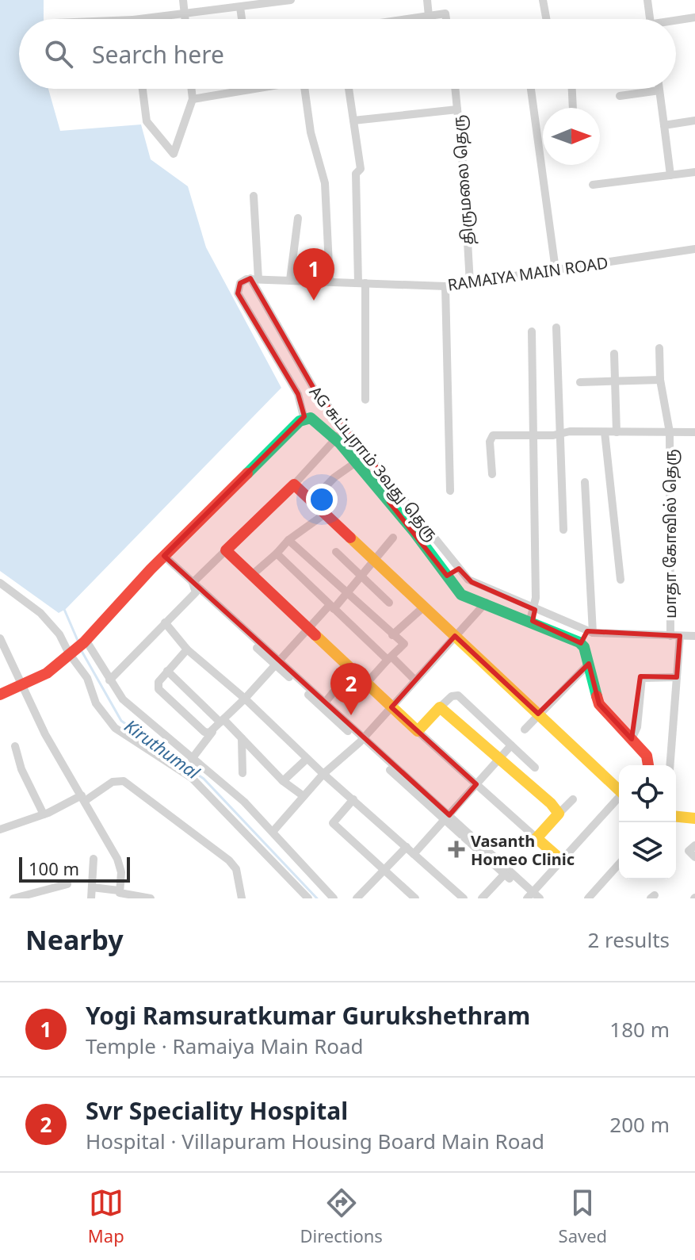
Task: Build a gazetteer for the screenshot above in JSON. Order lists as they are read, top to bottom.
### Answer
{
  "streets": {
    "street": [
      "திருமலை தெரு",
      "RAMAIYA MAIN ROAD",
      "AG சுப்புராம் 3வது தெரு",
      "மாதா கோவில் தெரு"
    ]
  },
  "crossings": [
    ["திருமலை தெரு", "RAMAIYA MAIN ROAD"],
    ["RAMAIYA MAIN ROAD", "AG சுப்புராம் 3வது தெரு"]
  ],
  "water": ["Kiruthumal"],
  "places": {
    "health": ["Vasanth Homeo Clinic"]
  },
  "scale_bar": "100 m",
  "north": "right",
  "page": {
    "search": "Search here",
    "pins": ["1", "2"],
    "scale": "100 m",
    "heading": ["Nearby", "2 results"],
    "list": [
      {
        "mark": "1",
        "name": "Yogi Ramsuratkumar Gurukshethram",
        "note": "Temple · Ramaiya Main Road",
        "value": "180 m"
      },
      {
        "mark": "2",
        "name": "Svr Speciality Hospital",
        "note": "Hospital · Villapuram Housing Board Main Road",
        "value": "200 m"
      }
    ],
    "nav": ["Map", "Directions", "Saved"]
  }
}
